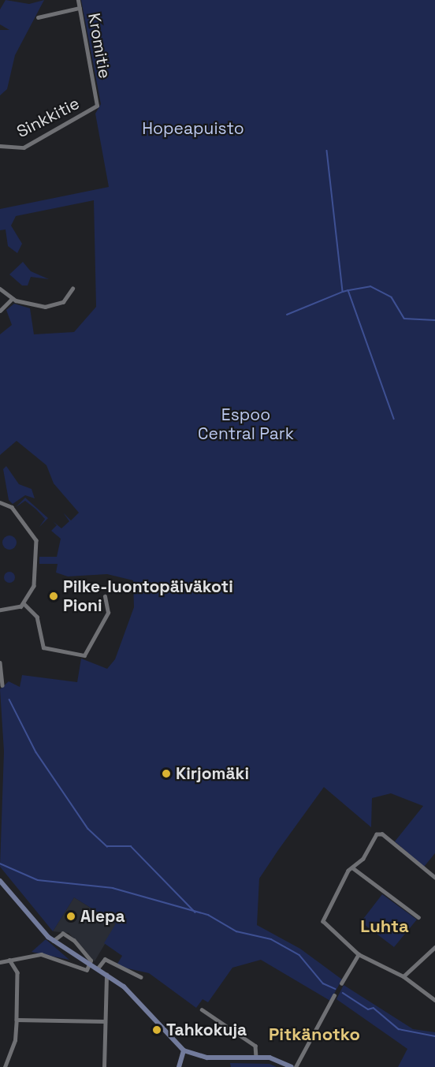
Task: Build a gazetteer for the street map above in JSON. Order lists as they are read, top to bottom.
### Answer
{
  "streets": {
    "street": ["Kromitie", "Sinkkitie"]
  },
  "crossings": [
    ["Kromitie", "Sinkkitie"]
  ],
  "districts": ["Luhta", "Pitkänotko"],
  "parks": ["Hopeapuisto", "Espoo Central Park"],
  "places": [
    "Pilke-luontopäiväkoti Pioni",
    "Kirjomäki",
    "Alepa",
    "Tahkokuja"
  ]
}
